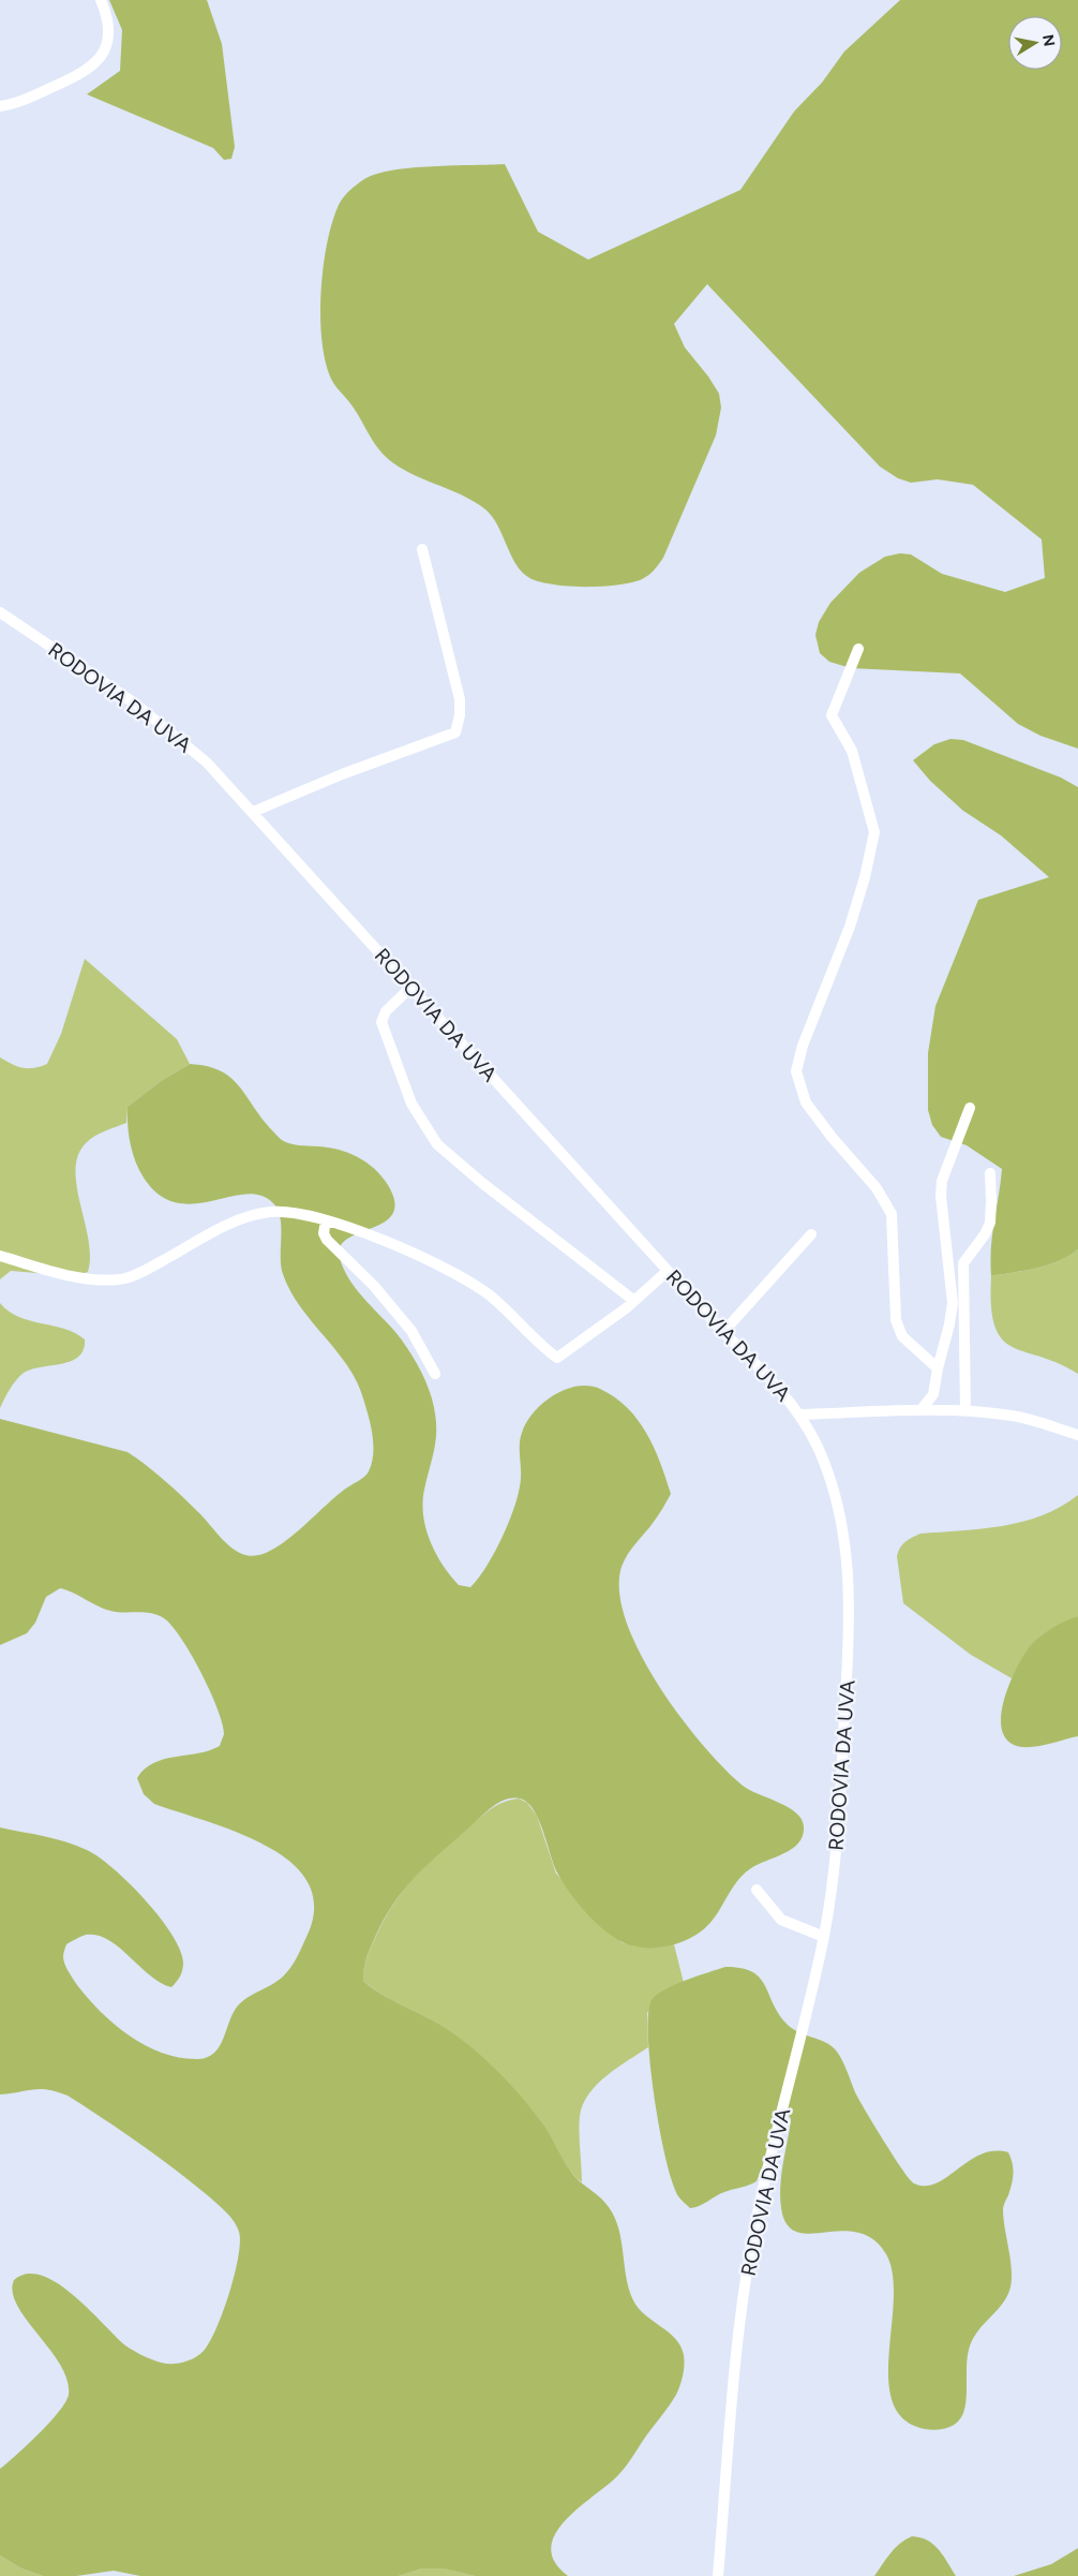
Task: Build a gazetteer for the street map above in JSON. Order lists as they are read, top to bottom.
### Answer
{
  "streets": {
    "street": ["RODOVIA DA UVA"]
  },
  "north": "right"
}
